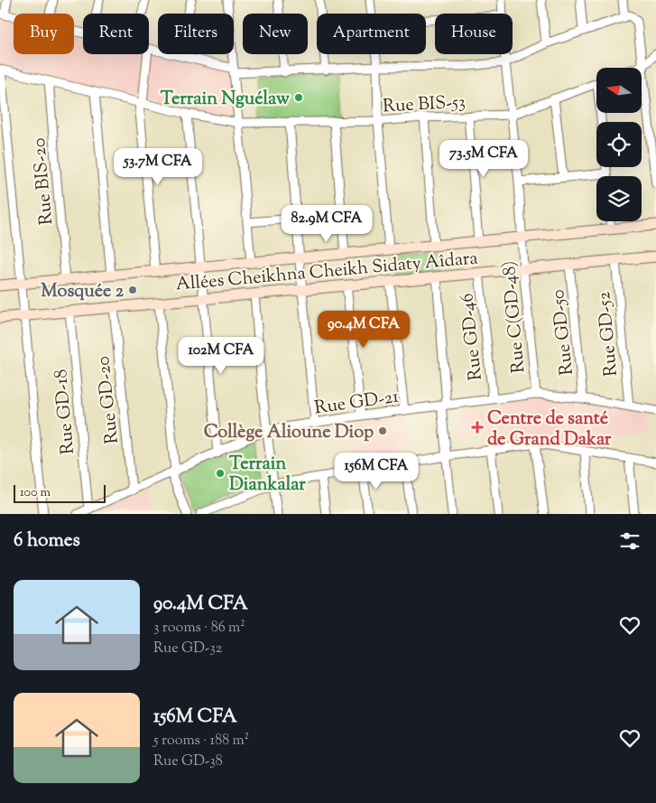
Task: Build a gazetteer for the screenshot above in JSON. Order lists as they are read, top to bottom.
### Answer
{
  "streets": {
    "main road": ["Allées Cheikhna Cheikh Sidaty Aîdara"],
    "street": [
      "Rue BIS-53",
      "Rue BIS-20",
      "Rue C(GD-48)",
      "Rue GD-50",
      "Rue GD-52",
      "Rue GD-46",
      "Rue GD-20",
      "Rue GD-21",
      "Rue GD-18"
    ]
  },
  "crossings": [
    ["Rue BIS-53", "Rue BIS-20"],
    ["Rue BIS-53", "Rue C(GD-48)"],
    ["Rue BIS-20", "Allées Cheikhna Cheikh Sidaty Aîdara"],
    ["Allées Cheikhna Cheikh Sidaty Aîdara", "Rue C(GD-48)"],
    ["Allées Cheikhna Cheikh Sidaty Aîdara", "Rue GD-50"],
    ["Allées Cheikhna Cheikh Sidaty Aîdara", "Rue GD-52"],
    ["Allées Cheikhna Cheikh Sidaty Aîdara", "Rue GD-46"],
    ["Allées Cheikhna Cheikh Sidaty Aîdara", "Rue GD-20"],
    ["Allées Cheikhna Cheikh Sidaty Aîdara", "Rue GD-18"],
    ["Rue C(GD-48)", "Rue GD-21"],
    ["Rue GD-50", "Rue GD-21"],
    ["Rue GD-52", "Rue GD-21"],
    ["Rue GD-46", "Rue GD-21"],
    ["Rue GD-20", "Rue GD-21"],
    ["Rue GD-21", "Rue GD-18"]
  ],
  "places": {
    "other": [
      "Terrain Nguélaw",
      "Mosquée 2",
      "Collège Alioune Diop",
      "Terrain Diankalar"
    ],
    "health": ["Centre de santé de Grand Dakar"]
  },
  "scale_bar": "100 m",
  "north": "left",
  "page": {
    "chip": [
      "Buy",
      "Rent",
      "Filters",
      "New",
      "Apartment",
      "House"
    ],
    "price": [
      "73.5M CFA",
      "53.7M CFA",
      "82.9M CFA",
      "90.4M CFA",
      "102M CFA",
      "156M CFA"
    ],
    "scale": "100 m",
    "heading": "6 homes",
    "list": [
      {
        "name": "90.4M CFA",
        "note": "3 rooms · 86 m² · Rue GD-32"
      },
      {
        "name": "156M CFA",
        "note": "5 rooms · 188 m² · Rue GD-38"
      }
    ]
  }
}
